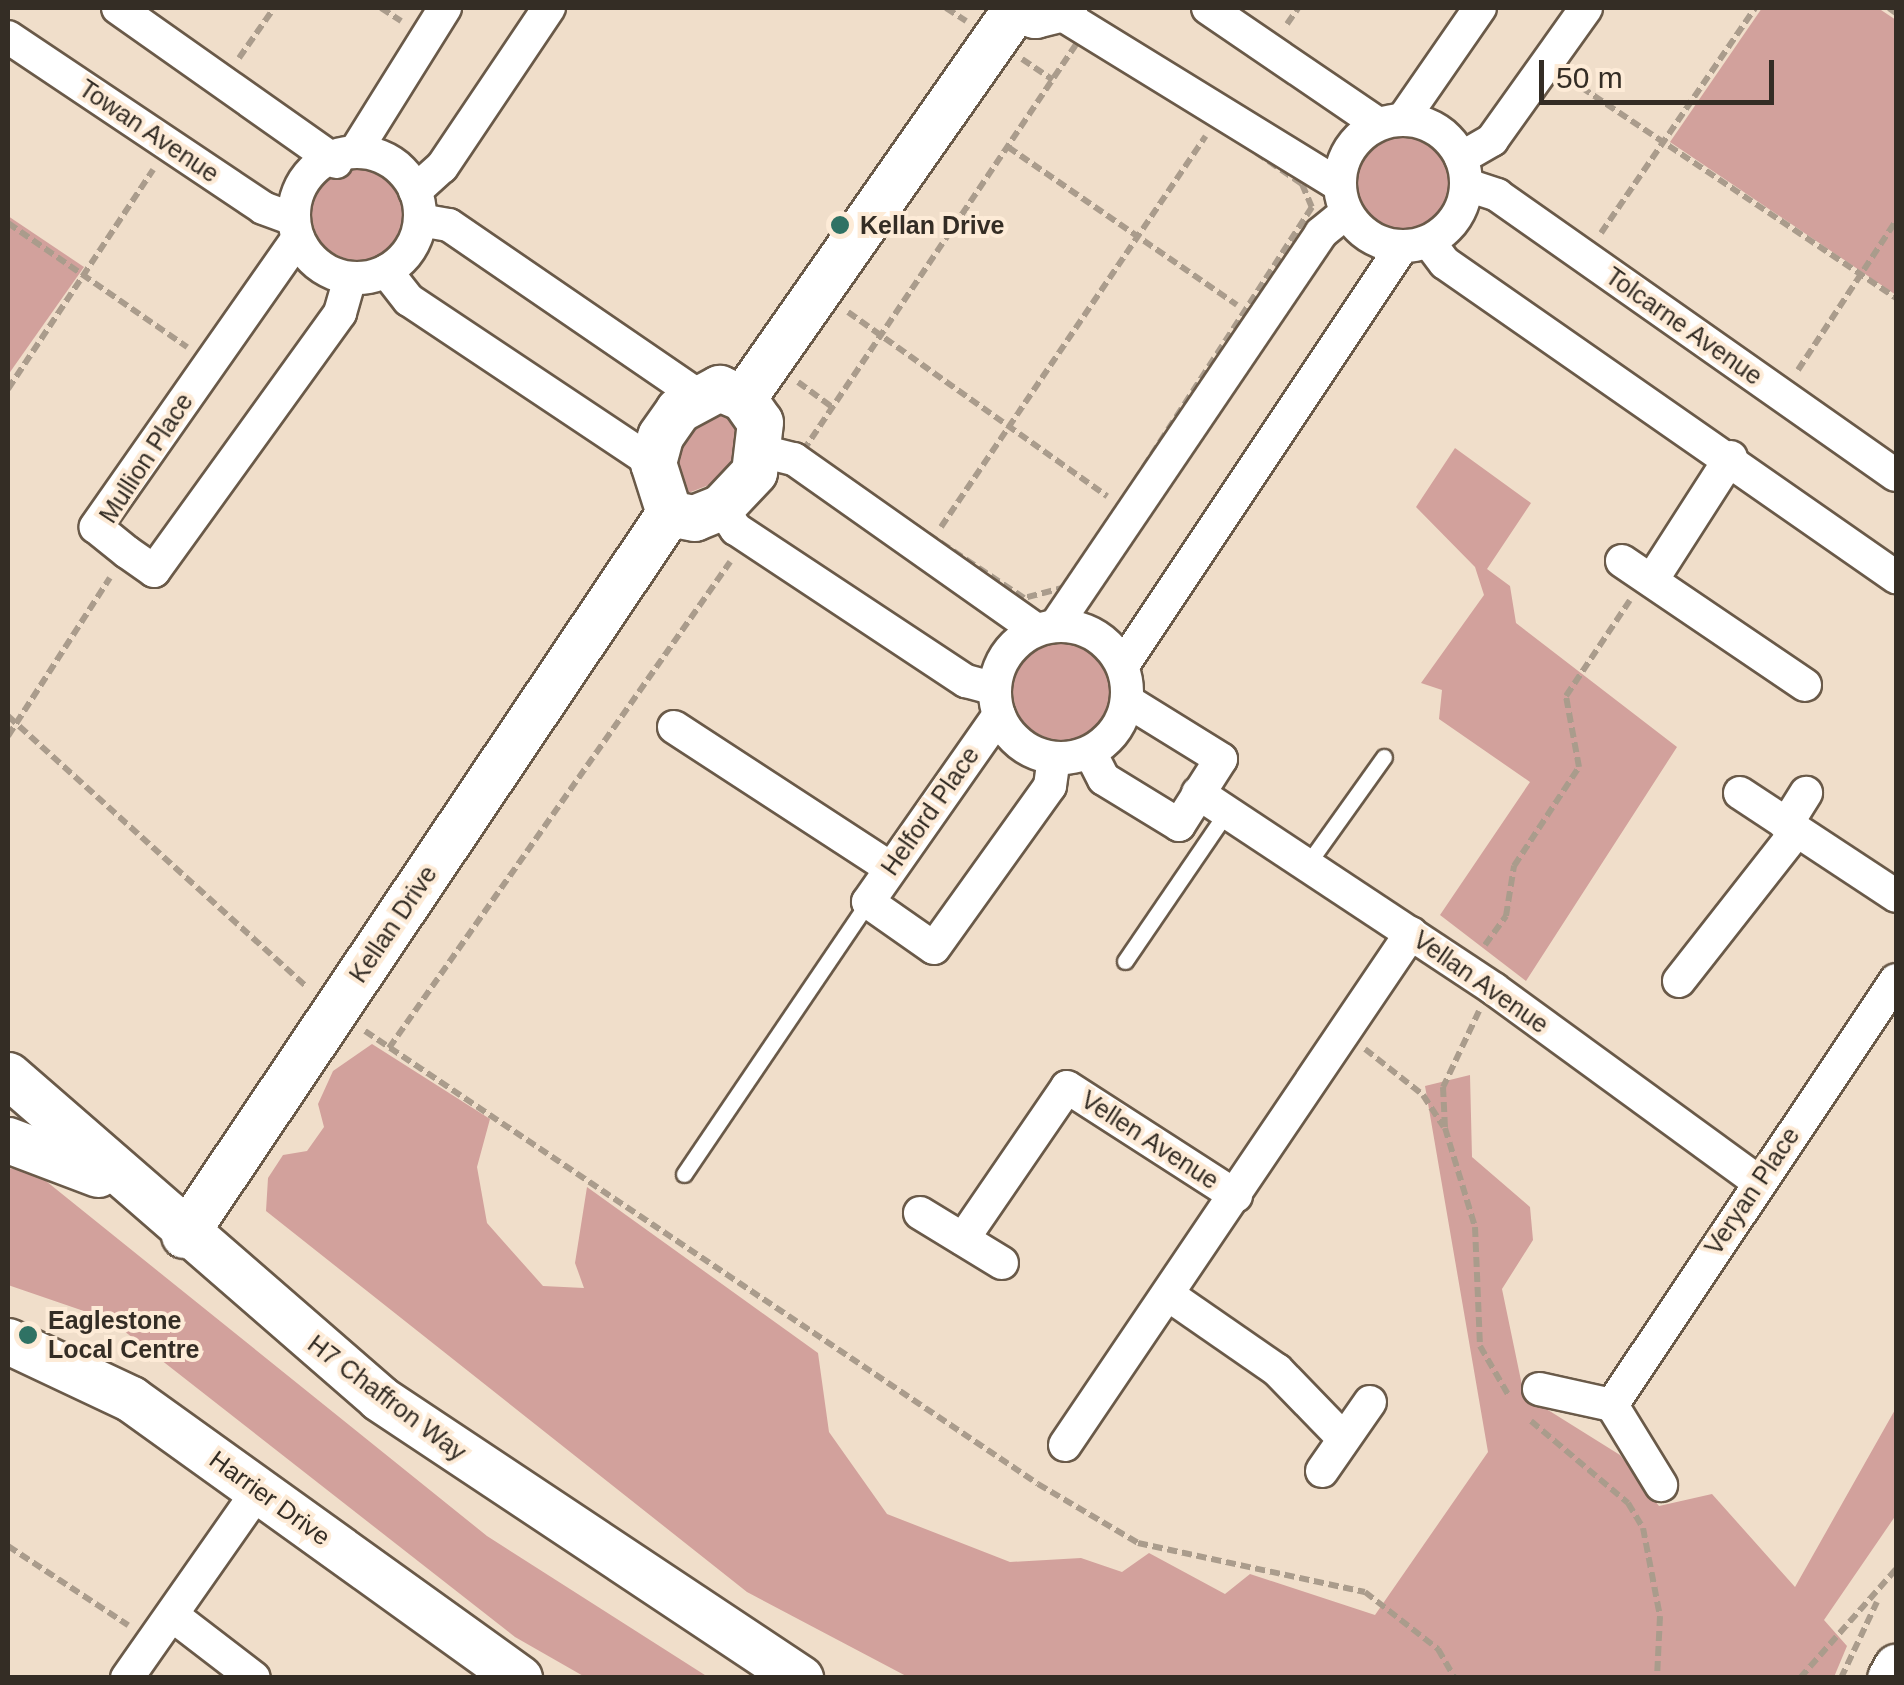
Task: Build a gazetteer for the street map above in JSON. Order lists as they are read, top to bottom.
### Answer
{
  "streets": {
    "street": [
      "Towan Avenue",
      "Tolcarne Avenue",
      "Mullion Place",
      "Helford Place",
      "Kellan Drive",
      "Vellan Avenue",
      "Vellen Avenue",
      "Veryan Place",
      "H7 Chaffron Way",
      "Harrier Drive"
    ]
  },
  "crossings": [
    ["Towan Avenue", "Mullion Place"],
    ["Tolcarne Avenue", "Helford Place"],
    ["Kellan Drive", "H7 Chaffron Way"],
    ["Vellan Avenue", "Vellen Avenue"],
    ["Vellan Avenue", "Veryan Place"]
  ],
  "places": ["Kellan Drive", "Eaglestone Local Centre"],
  "scale_bar": "50 m"
}
